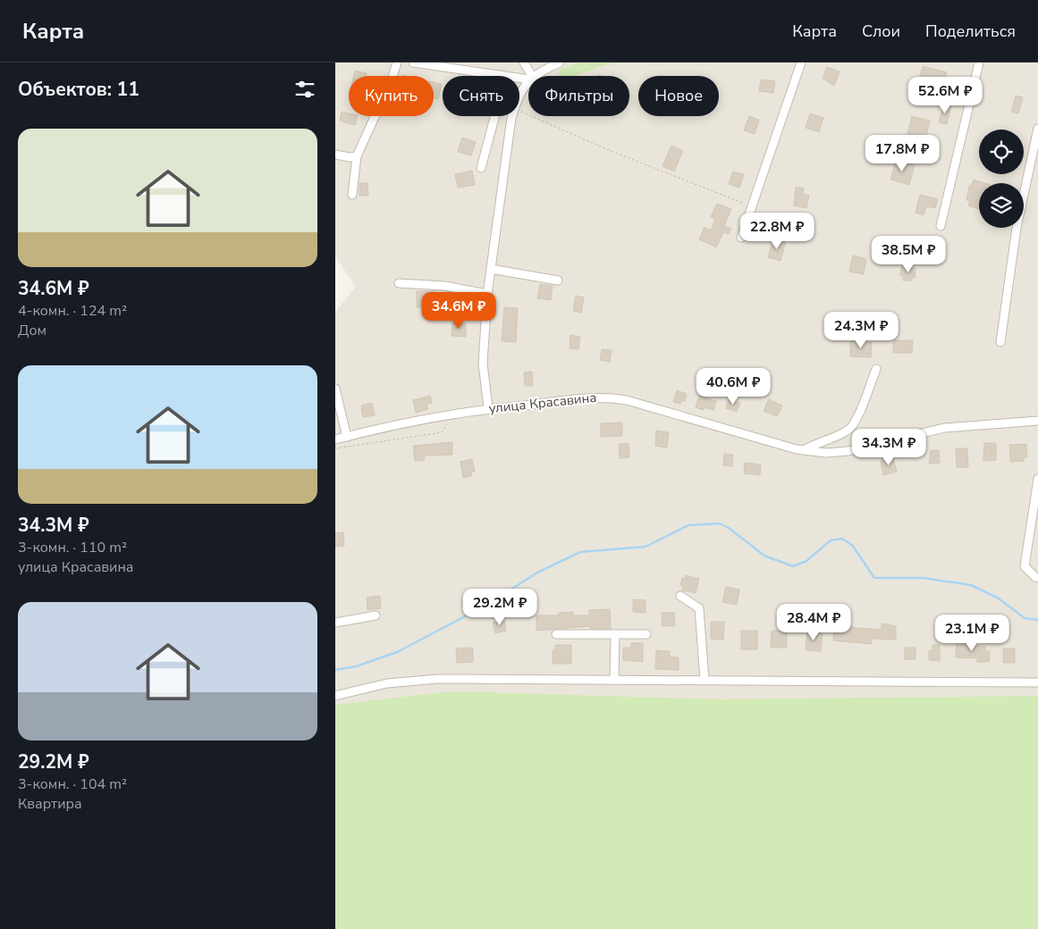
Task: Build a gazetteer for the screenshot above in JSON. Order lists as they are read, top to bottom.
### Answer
{
  "streets": {
    "street": ["улица Красавина"]
  },
  "page": {
    "header": "Карта",
    "nav": ["Карта", "Слои", "Поделиться"],
    "heading": "Объектов: 11",
    "chip": [
      "Купить",
      "Снять",
      "Фильтры",
      "Новое"
    ],
    "price": [
      "52.6M ₽",
      "17.8M ₽",
      "22.8M ₽",
      "38.5M ₽",
      "34.6M ₽",
      "24.3M ₽",
      "40.6M ₽",
      "34.3M ₽",
      "29.2M ₽",
      "28.4M ₽",
      "23.1M ₽"
    ],
    "list": [
      {
        "name": "34.6M ₽",
        "note": "4-комн. · 124 m² · Дом"
      },
      {
        "name": "34.3M ₽",
        "note": "3-комн. · 110 m² · улица Красавина"
      },
      {
        "name": "29.2M ₽",
        "note": "3-комн. · 104 m² · Квартира"
      }
    ]
  }
}
